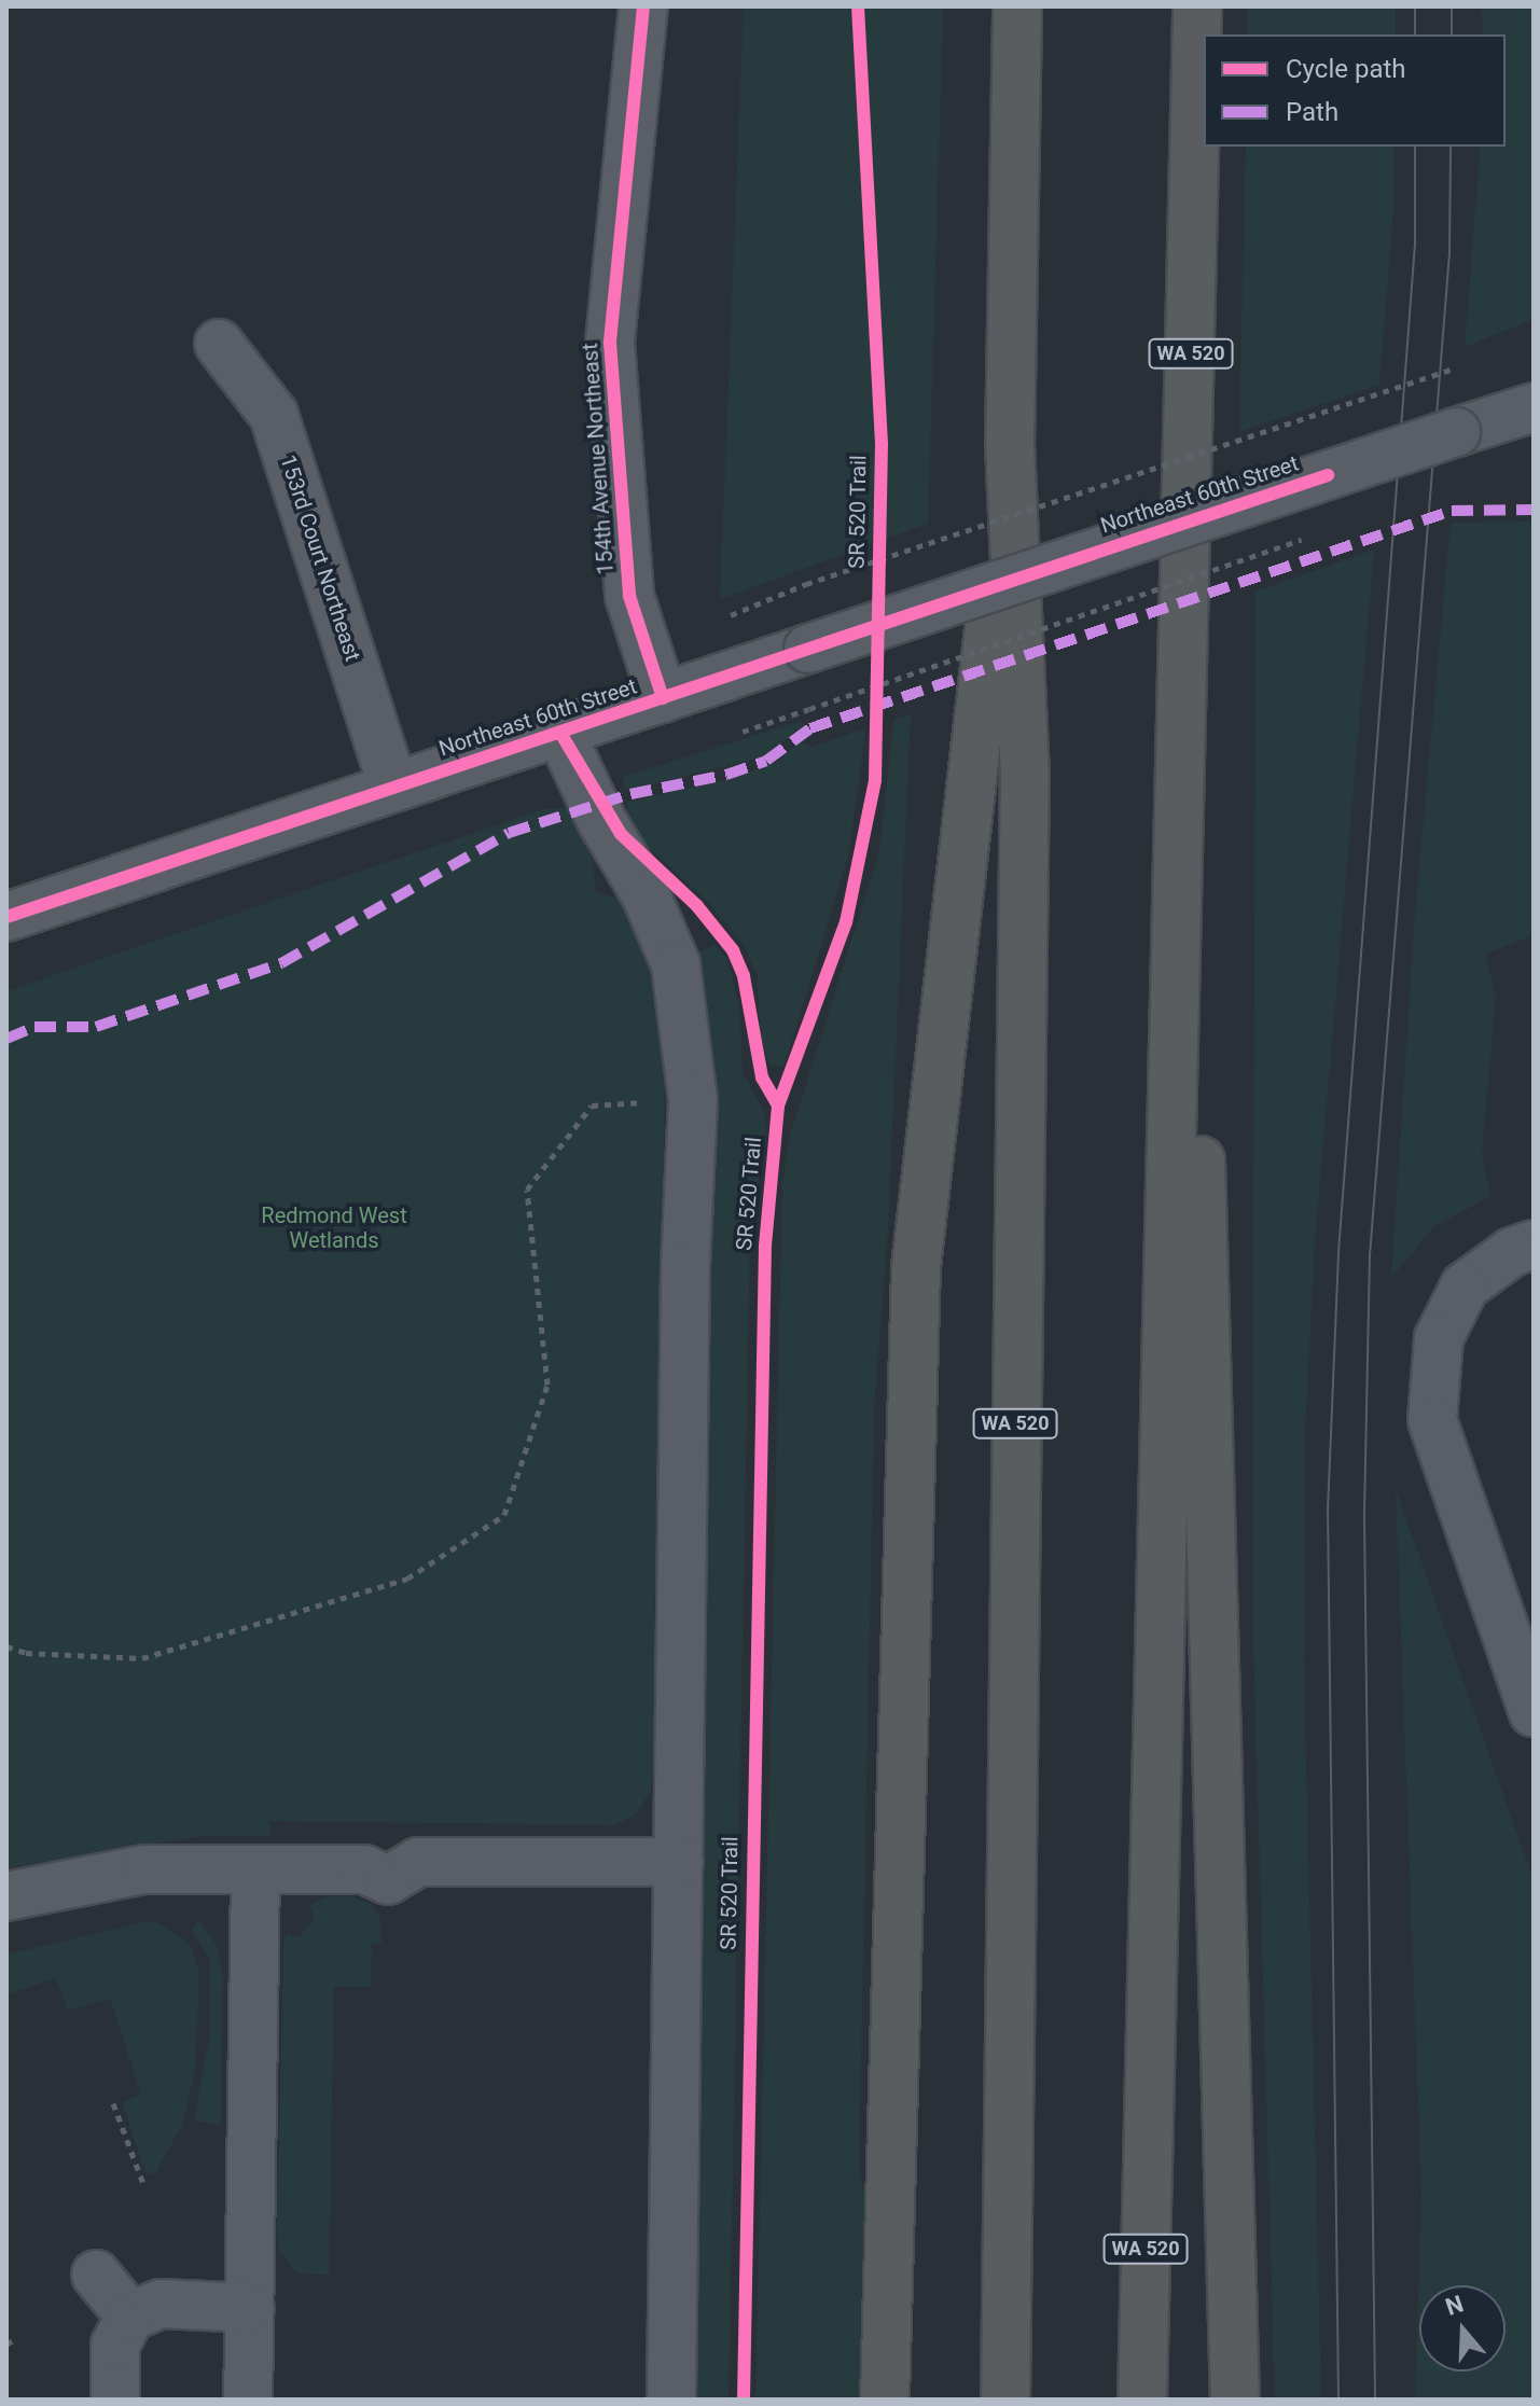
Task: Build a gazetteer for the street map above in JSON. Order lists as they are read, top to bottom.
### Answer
{
  "streets": {
    "highway": ["WA 520"],
    "street": ["154th Avenue Northeast", "Northeast 60th Street", "153rd Court Northeast"],
    "cycle path": ["SR 520 Trail"]
  },
  "crossings": [
    ["154th Avenue Northeast", "Northeast 60th Street"],
    ["Northeast 60th Street", "153rd Court Northeast"]
  ],
  "parks": ["Redmond West Wetlands"],
  "legend": ["Cycle path", "Path"],
  "north": "top"
}
